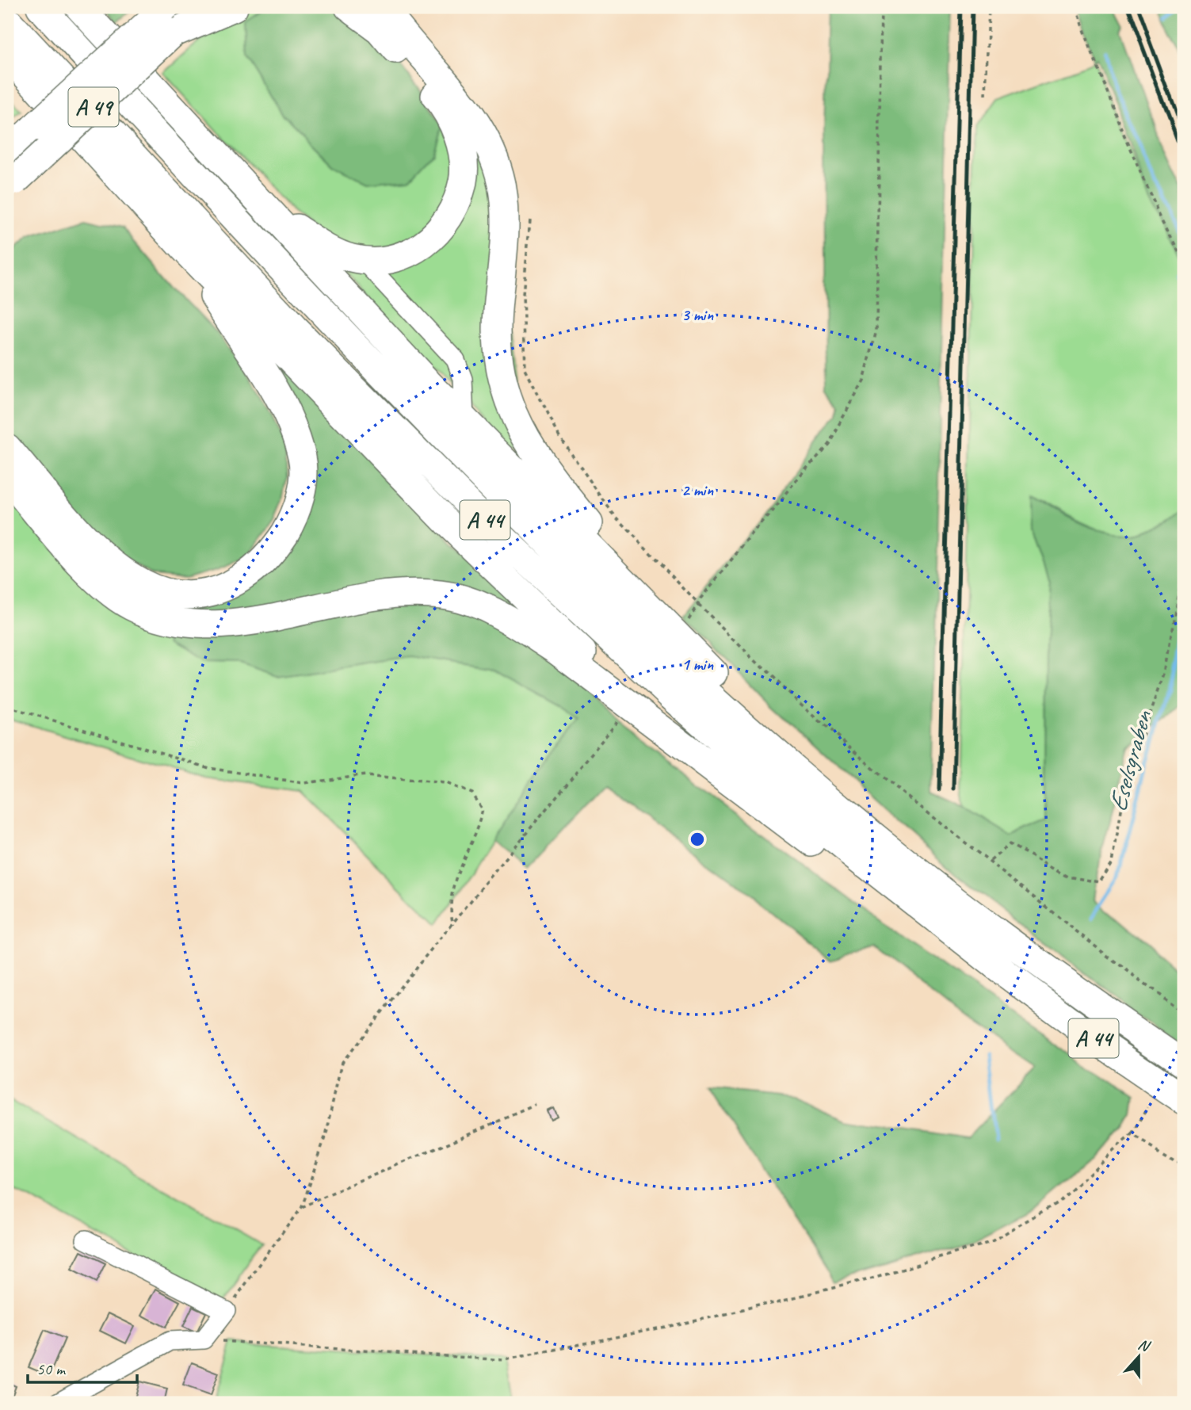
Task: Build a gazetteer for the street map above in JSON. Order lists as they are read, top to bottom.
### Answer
{
  "streets": {
    "highway": ["A 49", "A 44"]
  },
  "water": ["Eselsgraben"],
  "scale_bar": "50 m",
  "north": "top",
  "rings": ["3 min", "2 min", "1 min"]
}
